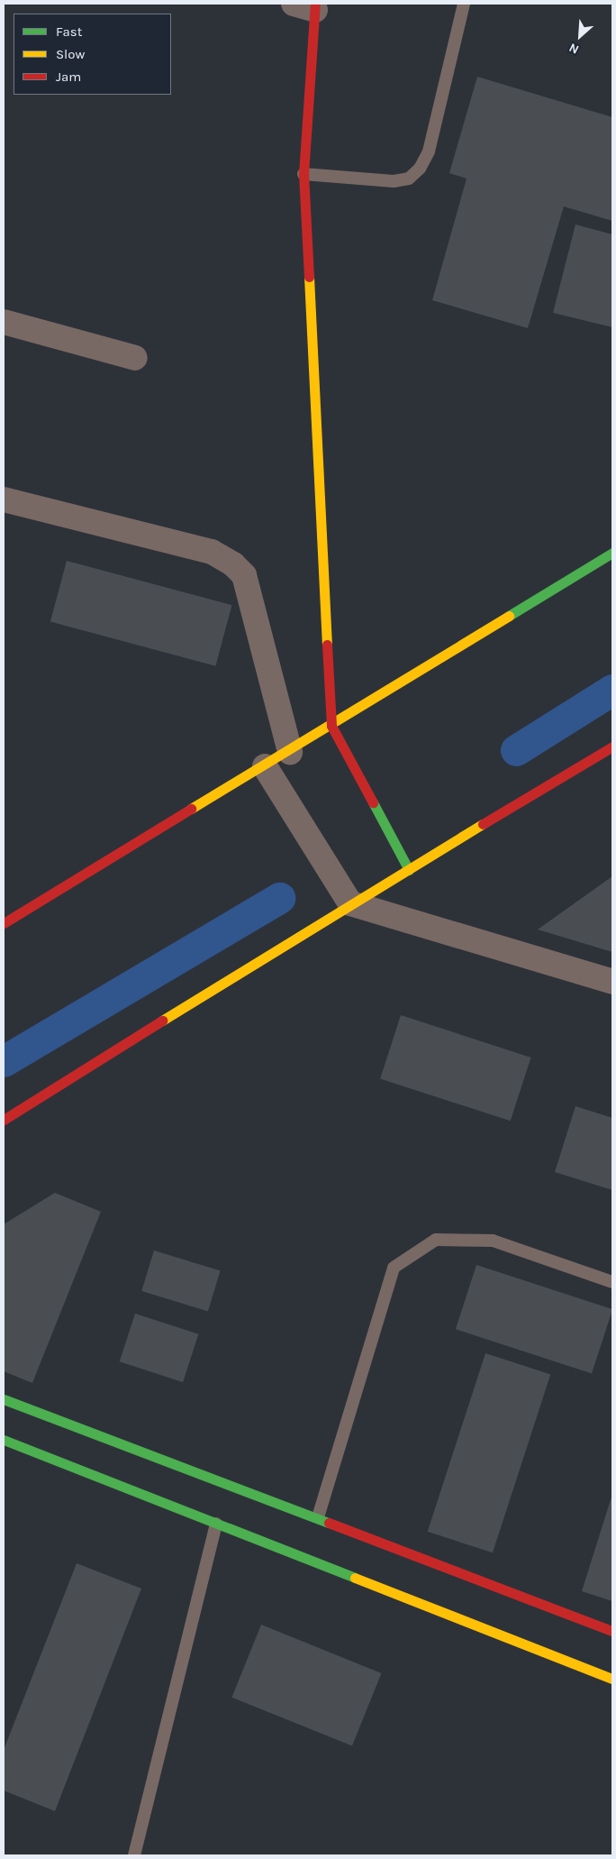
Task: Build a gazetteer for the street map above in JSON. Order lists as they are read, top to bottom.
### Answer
{
  "legend": ["Fast", "Slow", "Jam"],
  "north": "bottom left"
}
